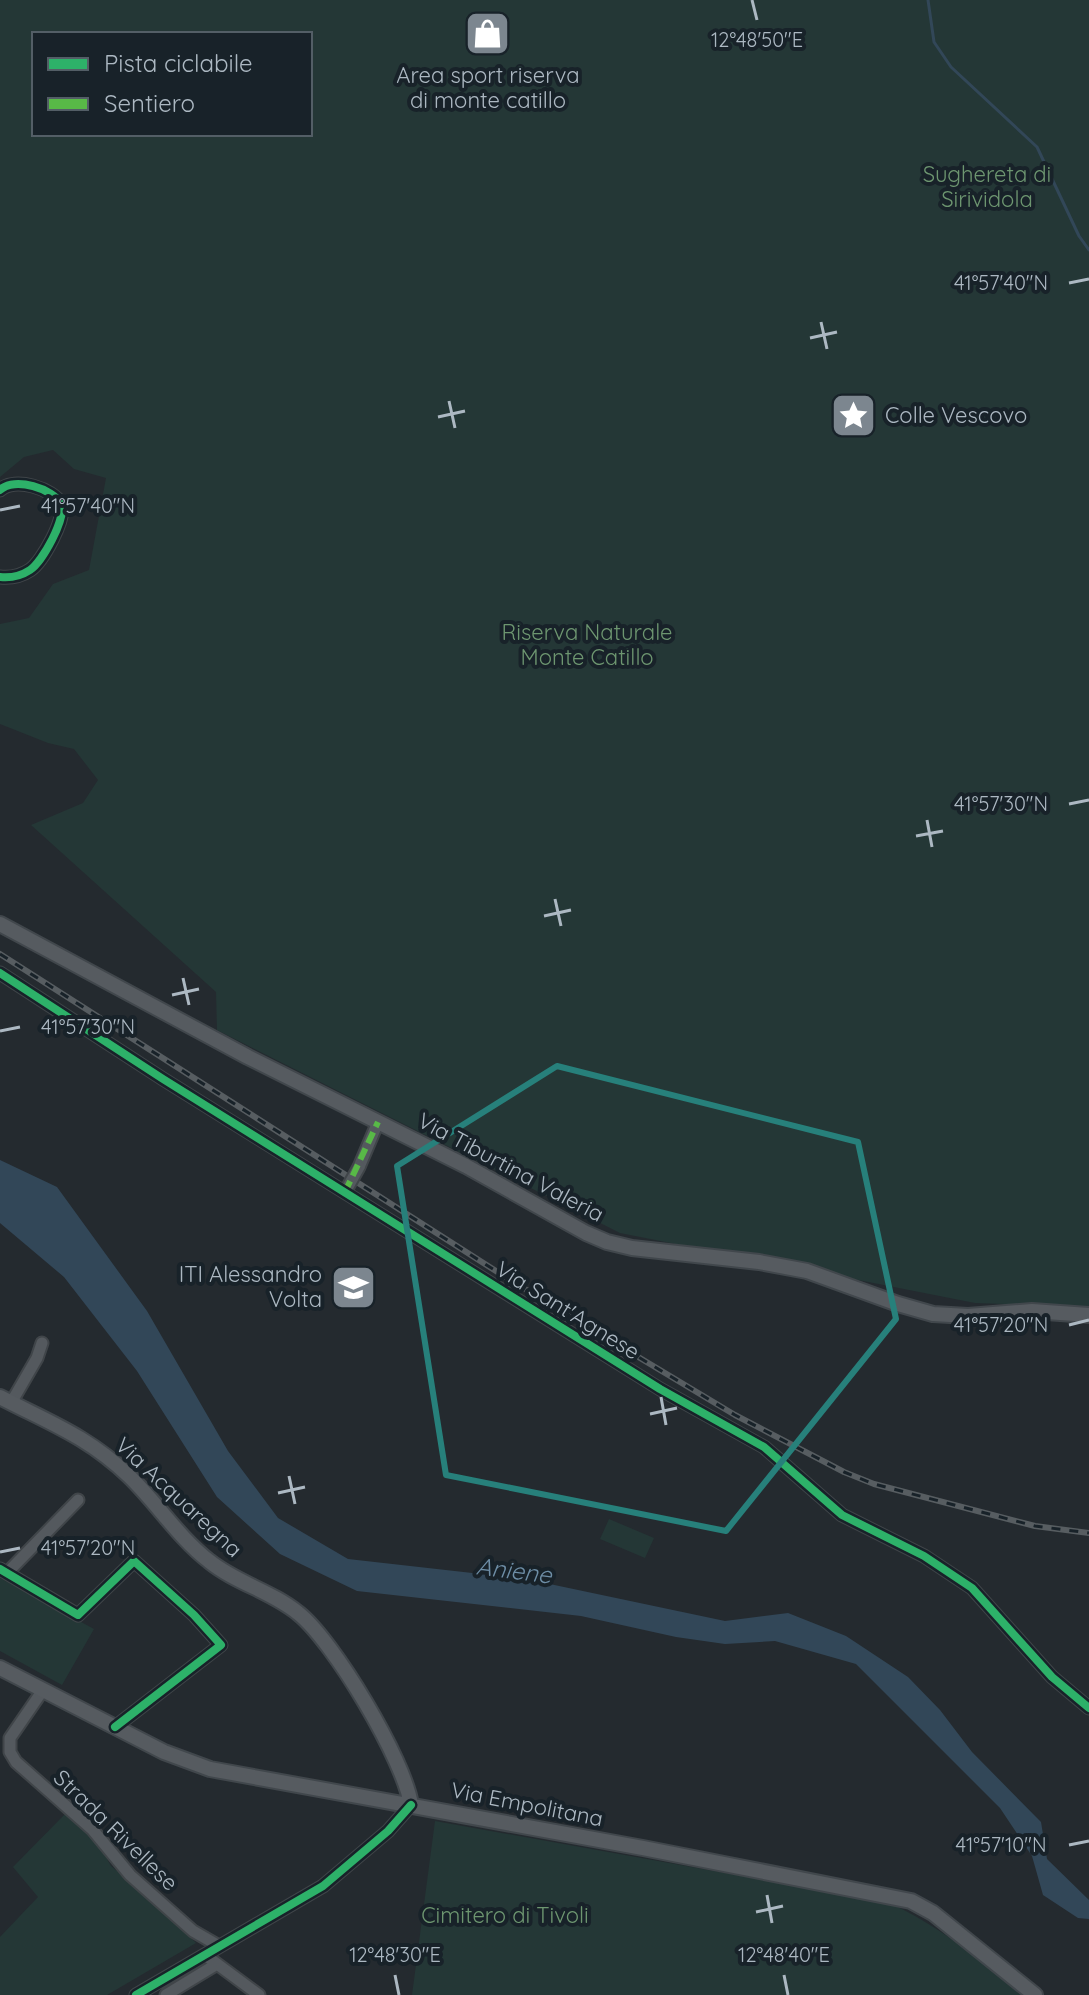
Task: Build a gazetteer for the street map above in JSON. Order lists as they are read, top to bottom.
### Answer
{
  "streets": {
    "main road": ["Via Tiburtina Valeria", "Via Acquaregna", "Via Empolitana"],
    "street": ["Via Sant'Agnese", "Strada Rivellese"]
  },
  "crossings": [
    ["Via Acquaregna", "Via Empolitana"],
    ["Via Empolitana", "Strada Rivellese"]
  ],
  "water": ["Aniene"],
  "parks": ["Sughereta di Sirividola", "Riserva Naturale Monte Catillo", "Cimitero di Tivoli"],
  "places": {
    "shop": ["Area sport riserva di monte catillo"],
    "place": ["Colle Vescovo"],
    "school or university": ["ITI Alessandro Volta"]
  },
  "legend": ["Pista ciclabile", "Sentiero"],
  "coordinates": [
    "12°48'50\"E",
    "41°57'40\"N",
    "41°57'30\"N",
    "41°57'20\"N",
    "41°57'10\"N",
    "12°48'30\"E",
    "12°48'40\"E"
  ]
}
